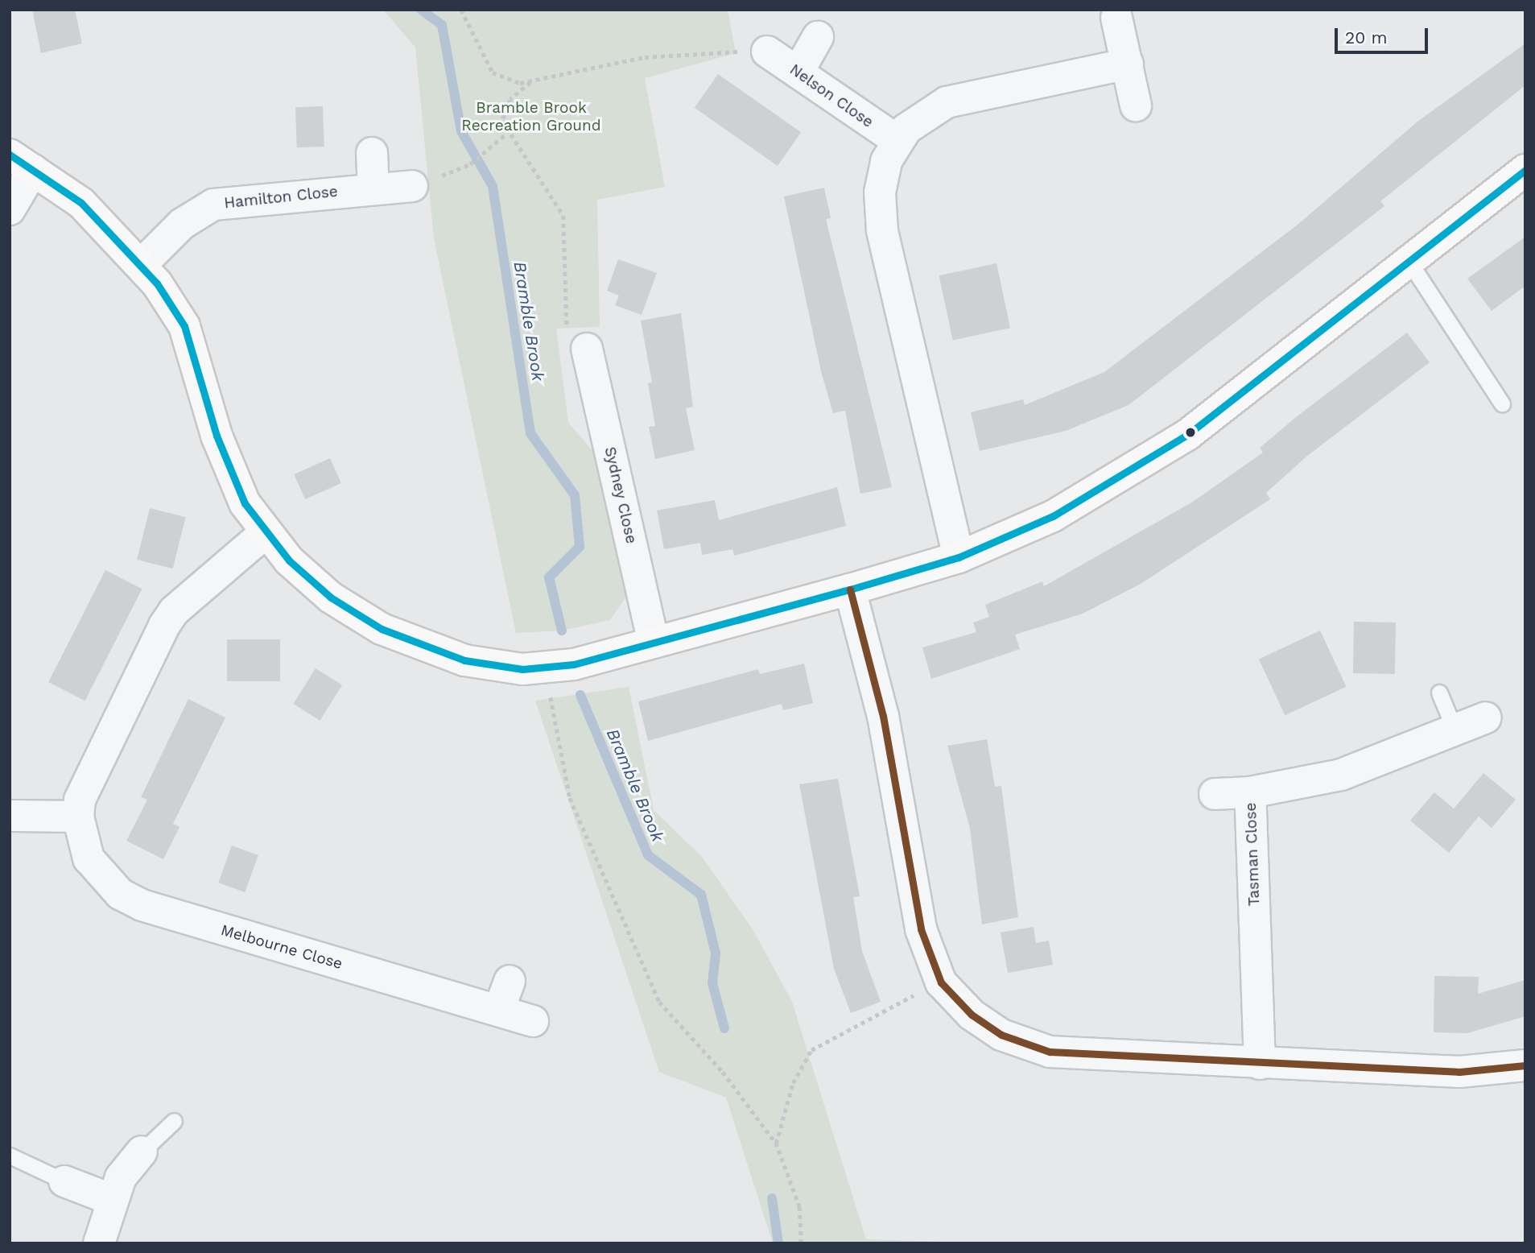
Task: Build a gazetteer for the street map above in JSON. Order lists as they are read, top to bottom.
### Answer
{
  "streets": {
    "street": [
      "Nelson Close",
      "Hamilton Close",
      "Sydney Close",
      "Tasman Close",
      "Melbourne Close"
    ]
  },
  "water": ["Bramble Brook"],
  "parks": ["Bramble Brook Recreation Ground"],
  "scale_bar": "20 m"
}
